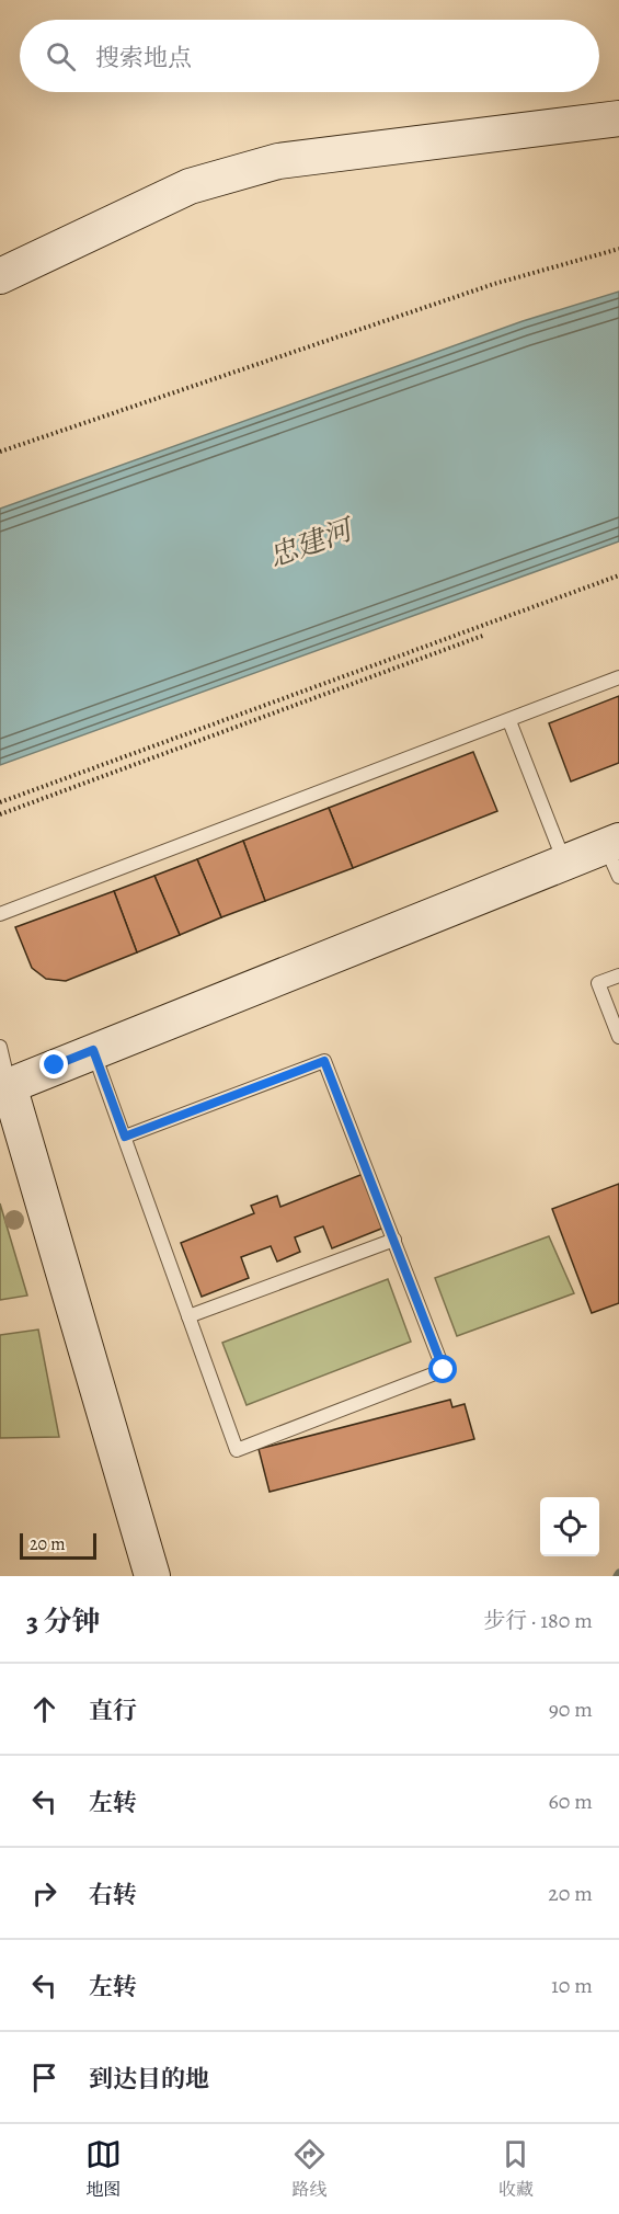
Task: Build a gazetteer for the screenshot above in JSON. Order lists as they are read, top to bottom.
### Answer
{
  "water": ["忠建河"],
  "scale_bar": "20 m",
  "page": {
    "search": "搜索地点",
    "scale": "20 m",
    "heading": ["3 分钟", "步行 · 180 m"],
    "list": [
      ["直行", "90 m"],
      ["左转", "60 m"],
      ["右转", "20 m"],
      ["左转", "10 m"],
      "到达目的地"
    ],
    "nav": ["地图", "路线", "收藏"]
  }
}
